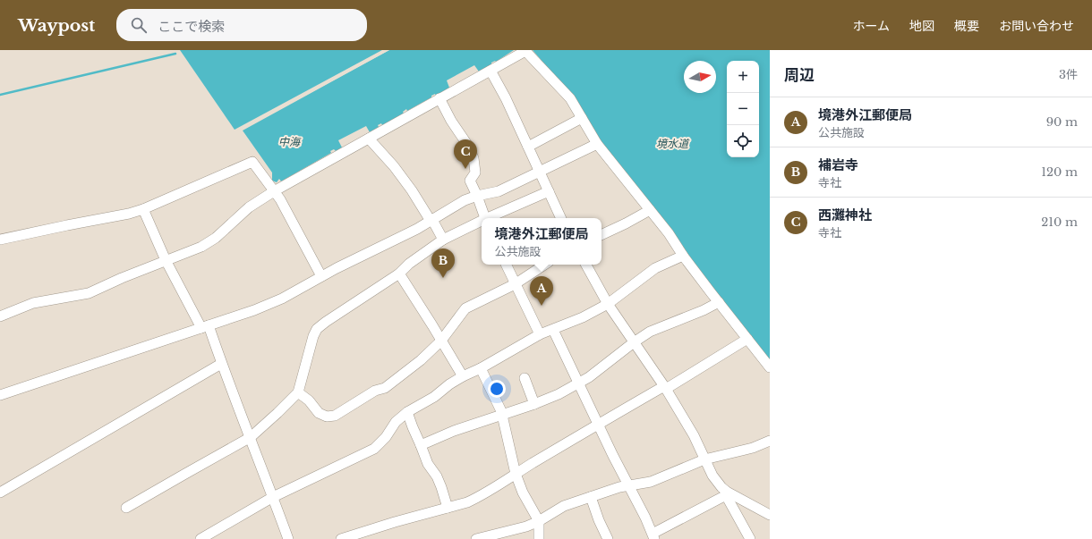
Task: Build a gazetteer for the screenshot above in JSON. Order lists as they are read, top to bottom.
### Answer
{
  "water": ["中海", "境水道"],
  "north": "right",
  "page": {
    "header": "Waypost",
    "search": "ここで検索",
    "nav": [
      "ホーム",
      "地図",
      "概要",
      "お問い合わせ"
    ],
    "heading": ["周辺", "3件"],
    "map_buttons": ["+", "−"],
    "list": [
      {
        "mark": "A",
        "name": "境港外江郵便局",
        "note": "公共施設",
        "value": "90 m"
      },
      {
        "mark": "B",
        "name": "補岩寺",
        "note": "寺社",
        "value": "120 m"
      },
      {
        "mark": "C",
        "name": "西灘神社",
        "note": "寺社",
        "value": "210 m"
      }
    ],
    "pins": ["C", "B", "A"],
    "popup": ["境港外江郵便局", "公共施設"]
  }
}
